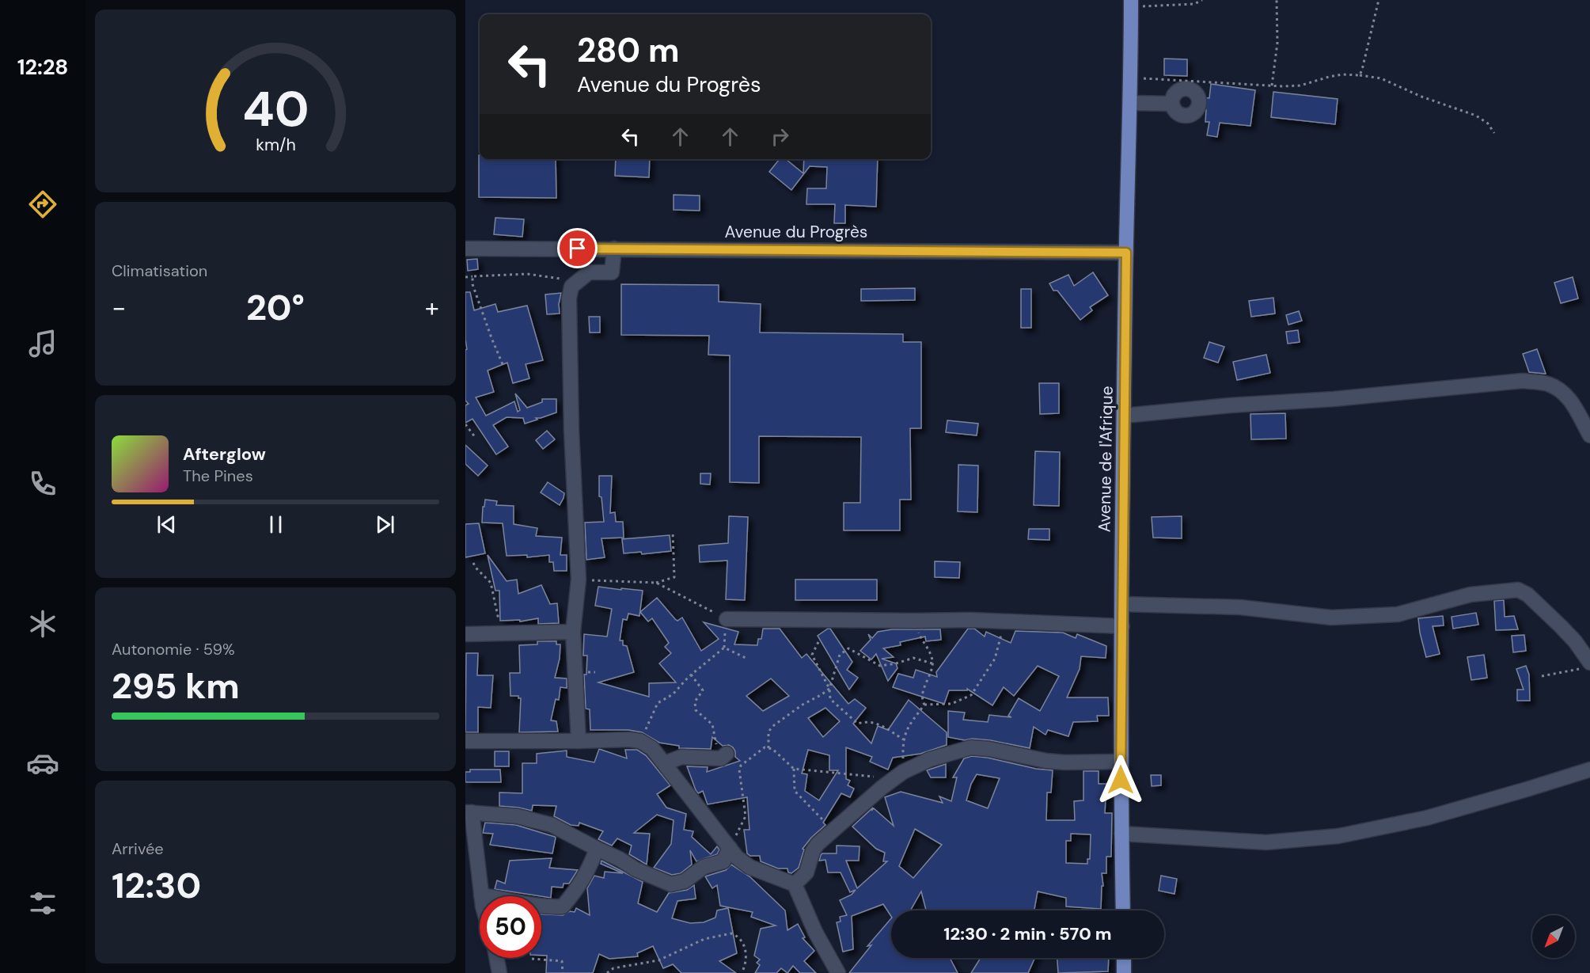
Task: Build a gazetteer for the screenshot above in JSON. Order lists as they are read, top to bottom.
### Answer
{
  "streets": {
    "main road": ["Avenue de l'Afrique"],
    "street": ["Avenue du Progrès"]
  },
  "crossings": [
    ["Avenue du Progrès", "Avenue de l'Afrique"]
  ],
  "north": "bottom left",
  "page": {
    "tabs": "12:28",
    "turn": ["280 m", "Avenue du Progrès"],
    "tile": [
      "Climatisation",
      ["Autonomie · 59%", "295 km"],
      ["Arrivée", "12:30"]
    ],
    "heat": ["−", "20°", "+"],
    "song": ["Afterglow", "The Pines"],
    "limit": "50",
    "trip": "12:30 · 2 min · 570 m",
    "gauge": ["40", "km/h"]
  }
}
